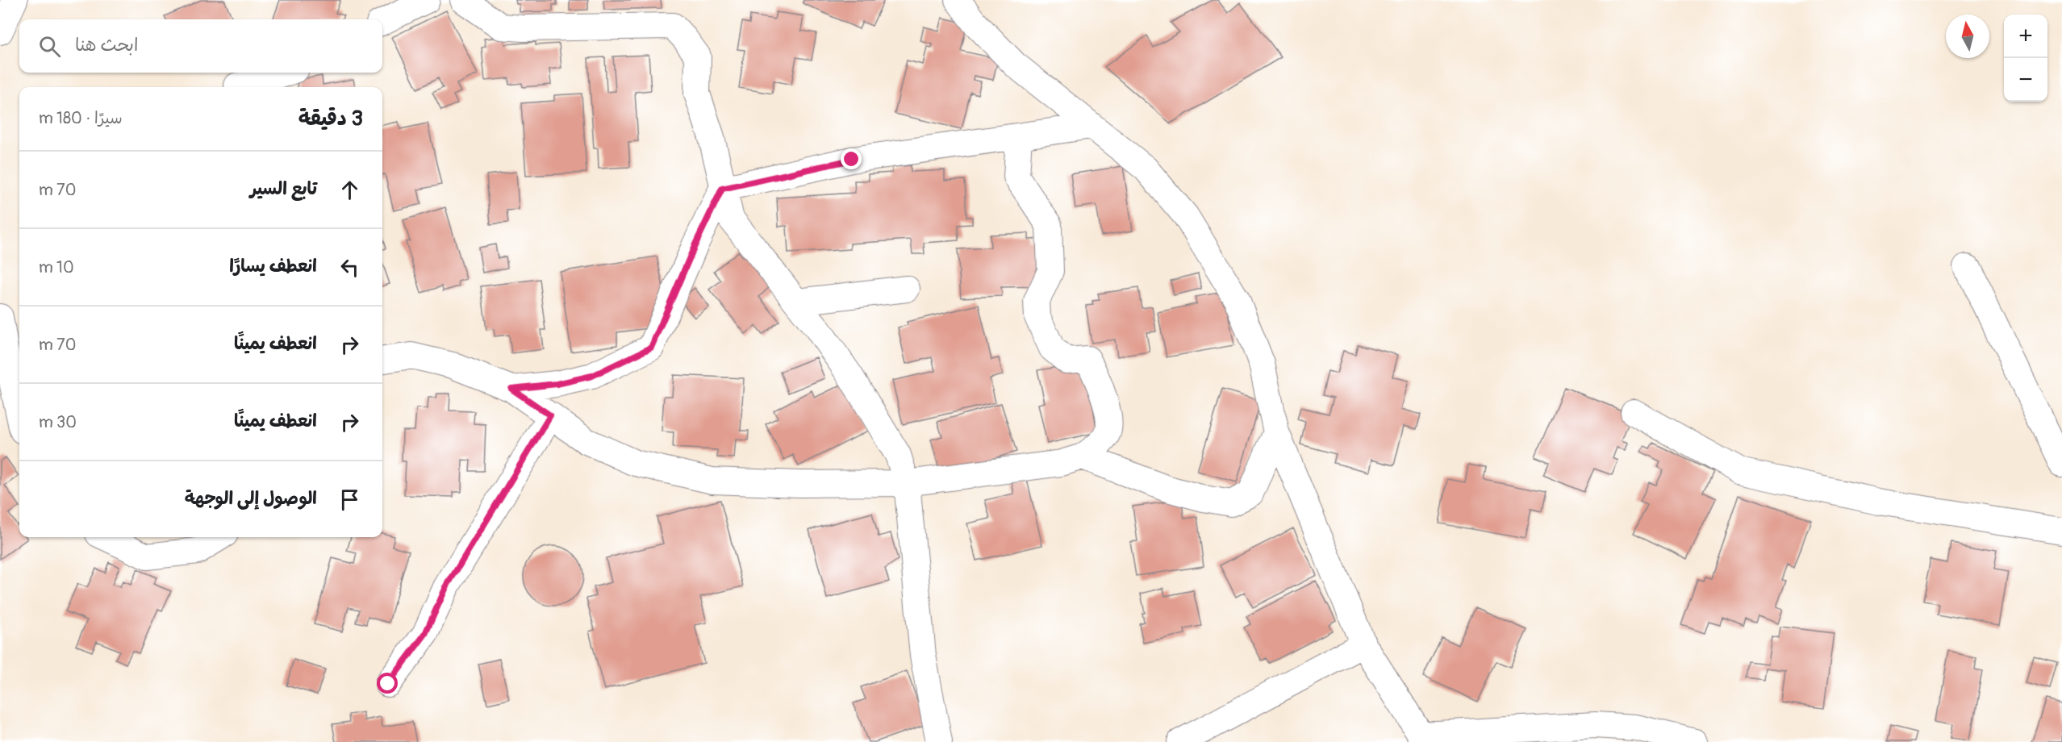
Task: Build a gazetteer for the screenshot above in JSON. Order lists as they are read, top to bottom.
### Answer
{
  "north": "top",
  "page": {
    "map_buttons": ["+", "−"],
    "search": "ابحث هنا",
    "heading": ["3 دقيقة", "سيرًا · 180 m"],
    "list": [
      ["تابع السير", "70 m"],
      ["انعطف يسارًا", "10 m"],
      ["انعطف يمينًا", "70 m"],
      ["انعطف يمينًا", "30 m"],
      "الوصول إلى الوجهة"
    ]
  }
}
